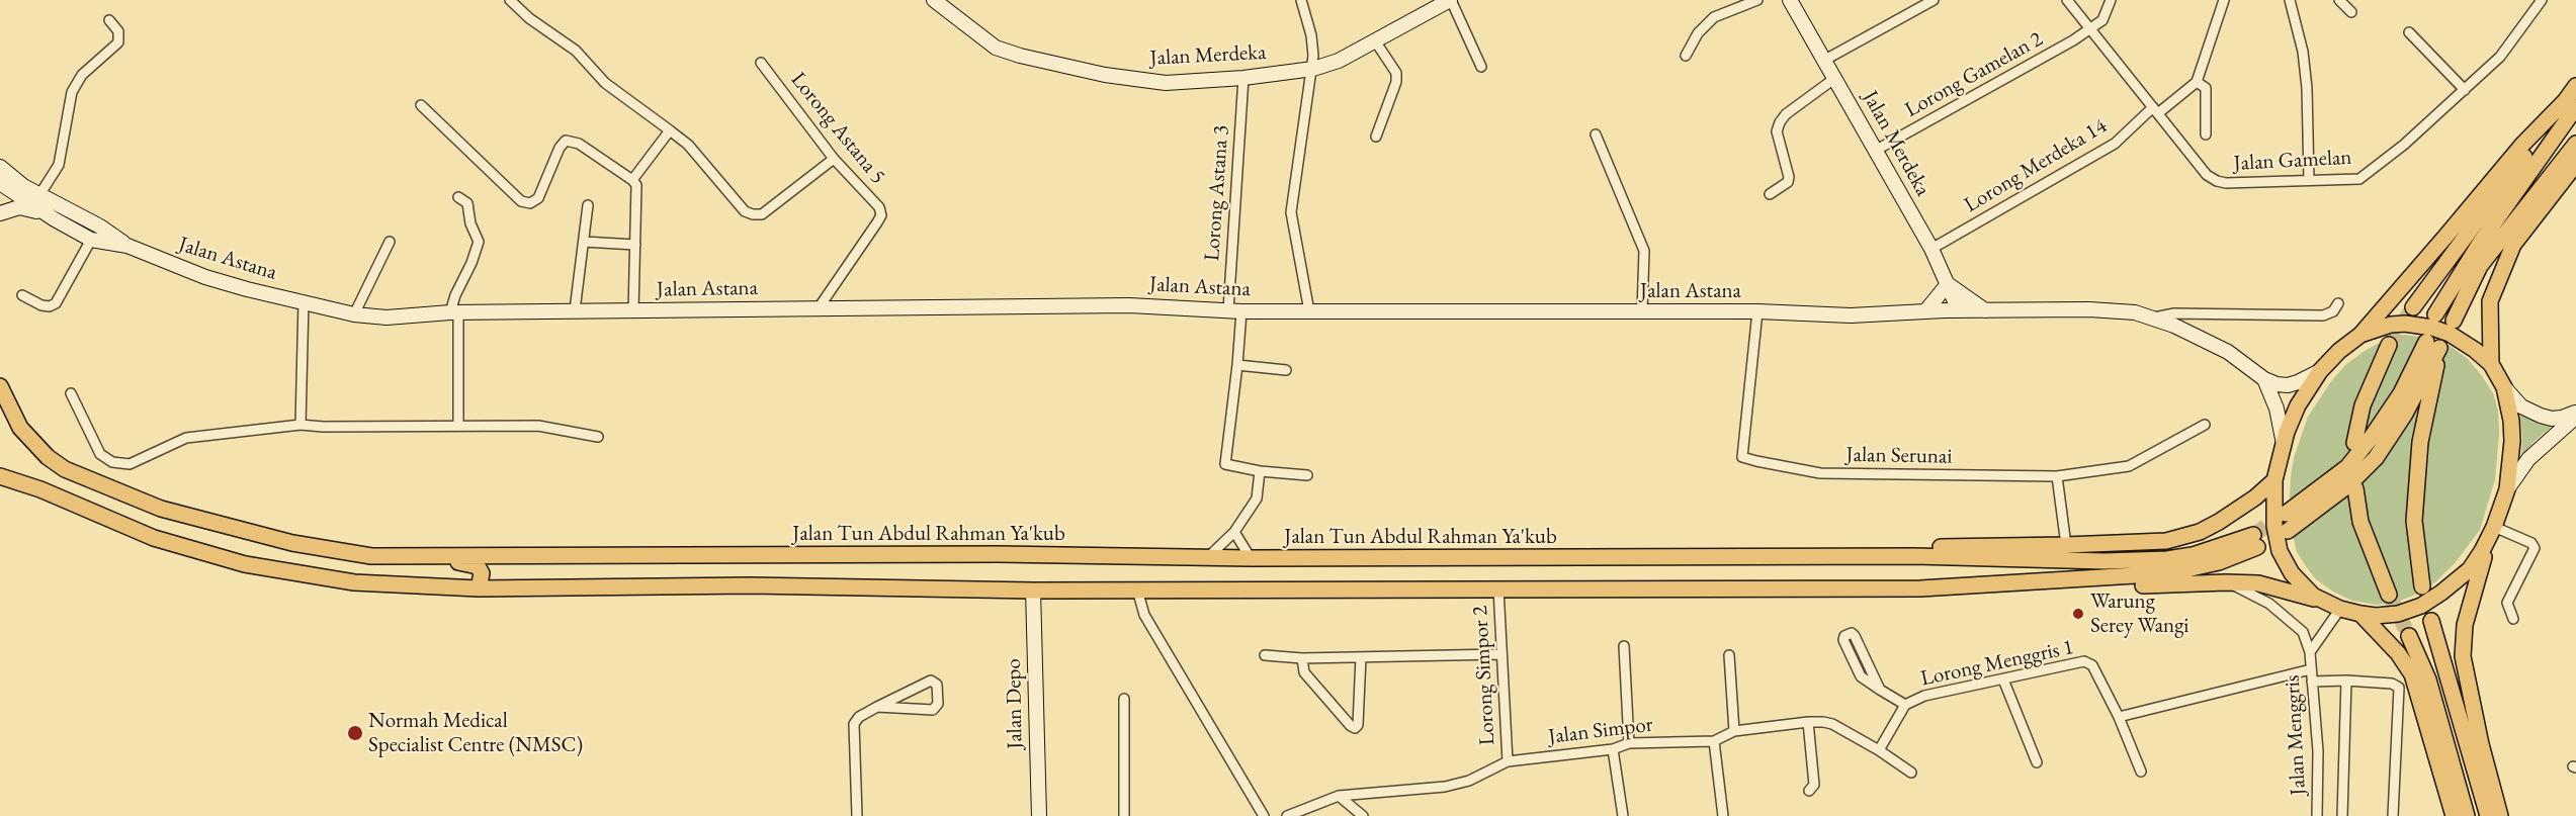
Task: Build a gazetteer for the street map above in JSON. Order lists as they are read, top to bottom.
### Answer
{
  "streets": {
    "main road": [
      "Jalan Merdeka",
      "Jalan Astana",
      "Jalan Tun Abdul Rahman Ya'kub",
      "Jalan Depo"
    ],
    "street": [
      "Lorong Gamelan 2",
      "Lorong Astana 5",
      "Jalan Gamelan",
      "Lorong Merdeka 14",
      "Lorong Astana 3",
      "Jalan Serunai",
      "Lorong Menggris 1",
      "Lorong Simpor 2",
      "Jalan Simpor",
      "Jalan Menggris"
    ]
  },
  "crossings": [
    ["Jalan Merdeka", "Lorong Gamelan 2"],
    ["Jalan Merdeka", "Lorong Merdeka 14"],
    ["Jalan Merdeka", "Lorong Astana 3"],
    ["Jalan Merdeka", "Jalan Astana"],
    ["Lorong Gamelan 2", "Jalan Gamelan"],
    ["Lorong Astana 5", "Jalan Astana"],
    ["Jalan Gamelan", "Lorong Merdeka 14"],
    ["Lorong Astana 3", "Jalan Astana"],
    ["Jalan Astana", "Jalan Serunai"],
    ["Lorong Menggris 1", "Jalan Simpor"],
    ["Lorong Simpor 2", "Jalan Simpor"]
  ],
  "places": ["Warung Serey Wangi", "Normah Medical Specialist Centre (NMSC)"]
}
